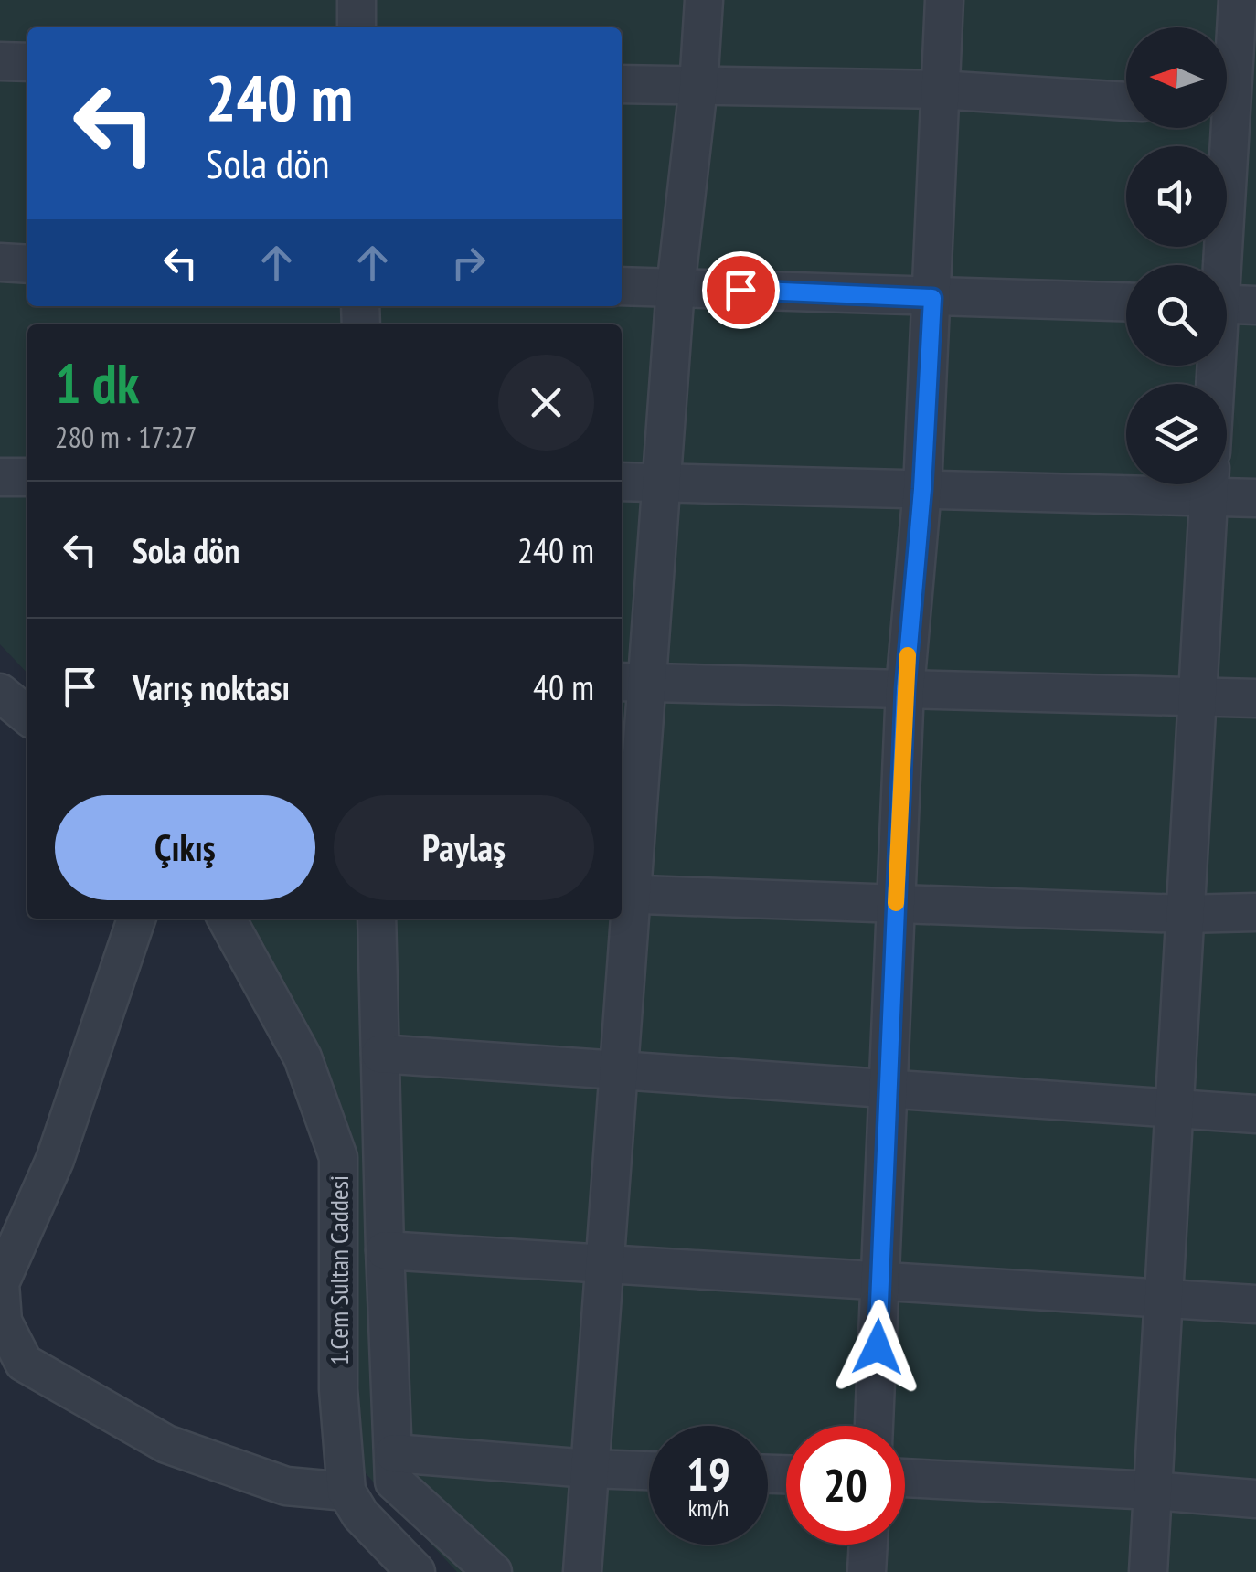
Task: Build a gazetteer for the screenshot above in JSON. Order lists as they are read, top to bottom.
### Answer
{
  "streets": {
    "street": ["1.Cem Sultan Caddesi"]
  },
  "north": "left",
  "page": {
    "turn": ["240 m", "Sola dön"],
    "heading": ["1 dk", "280 m · 17:27"],
    "list": [
      {
        "name": "Sola dön",
        "value": "240 m"
      },
      {
        "name": "Varış noktası",
        "value": "40 m"
      }
    ],
    "buttons": ["Çıkış", "Paylaş"],
    "speed": "19 km/h",
    "limit": "20"
  }
}
